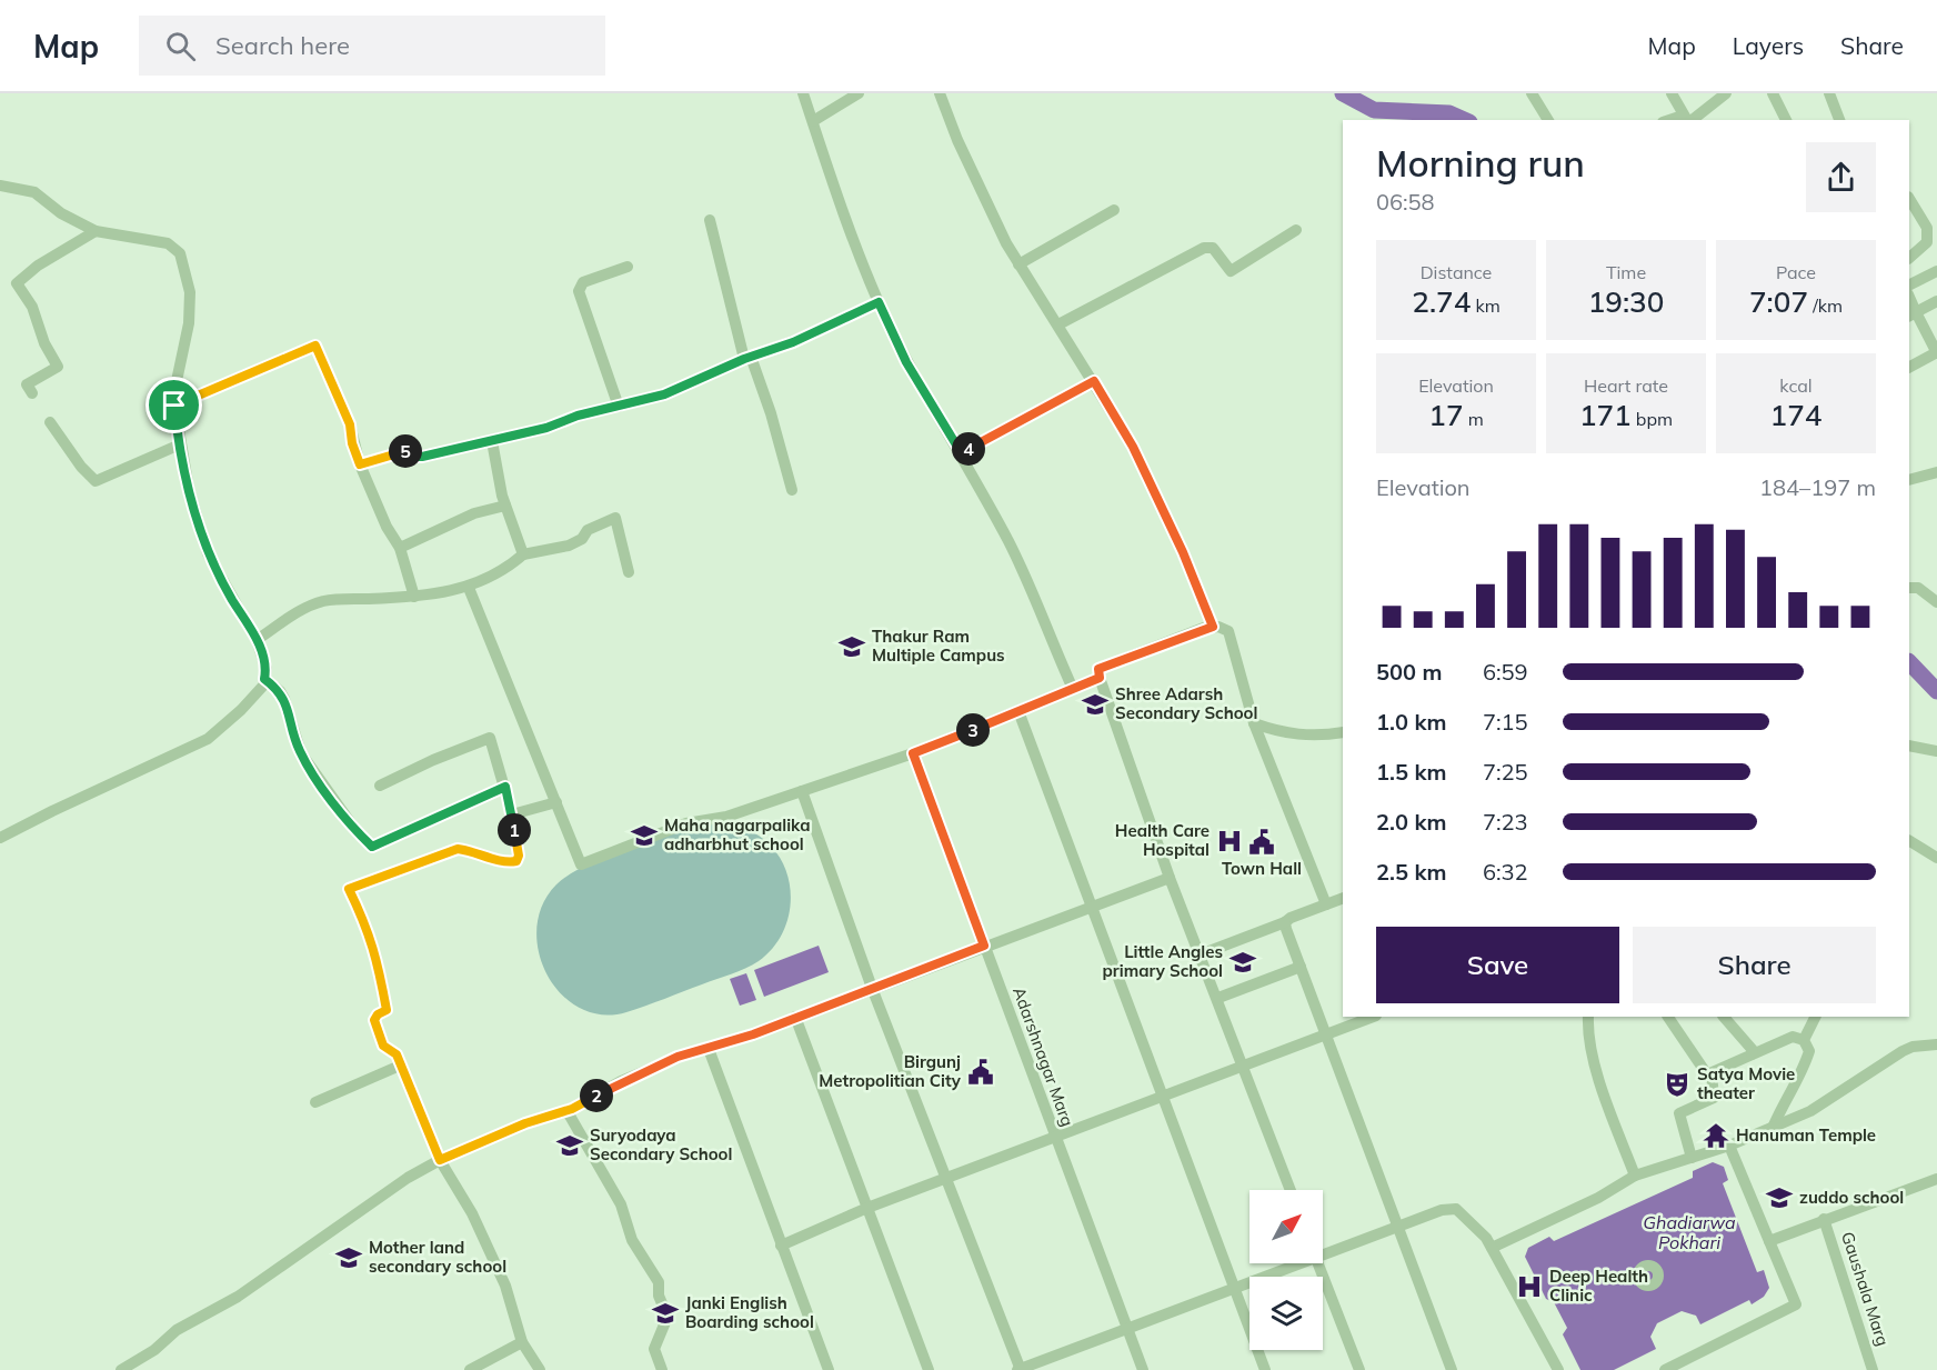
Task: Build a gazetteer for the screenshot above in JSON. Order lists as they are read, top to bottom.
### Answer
{
  "streets": {
    "street": ["Adarshnagar Marg", "Gaushala Marg"]
  },
  "water": ["Ghadiarwa Pokhari"],
  "places": {
    "school or university": [
      "Thakur Ram Multiple Campus",
      "Shree Adarsh Secondary School",
      "Maha nagarpalika adharbhut school",
      "Little Angles primary School",
      "Suryodaya Secondary School",
      "zuddo school",
      "Mother land secondary school",
      "Janki English Boarding school"
    ],
    "hospital": ["Health Care Hospital", "Deep Health Clinic"],
    "public building": ["Town Hall", "Birgunj Metropolitian City"],
    "theatre": ["Satya Movie theater"],
    "temple": ["Hanuman Temple"]
  },
  "north": "top right",
  "page": {
    "header": "Map",
    "search": "Search here",
    "nav": ["Map", "Layers", "Share"],
    "heading": ["Morning run", "06:58"],
    "stats": [
      ["Distance", "2.74 km"],
      ["Time", "19:30"],
      ["Pace", "7:07 /km"],
      ["Elevation", "17 m"],
      ["Heart rate", "171 bpm"],
      ["kcal", "174"]
    ],
    "pins": [
      "4",
      "5",
      "3",
      "1",
      "2"
    ],
    "chart": ["Elevation", "184–197 m"],
    "list": [
      {
        "name": "500 m",
        "note": "6:59"
      },
      {
        "name": "1.0 km",
        "note": "7:15"
      },
      {
        "name": "1.5 km",
        "note": "7:25"
      },
      {
        "name": "2.0 km",
        "note": "7:23"
      },
      {
        "name": "2.5 km",
        "note": "6:32"
      }
    ],
    "buttons": ["Save", "Share"]
  }
}
